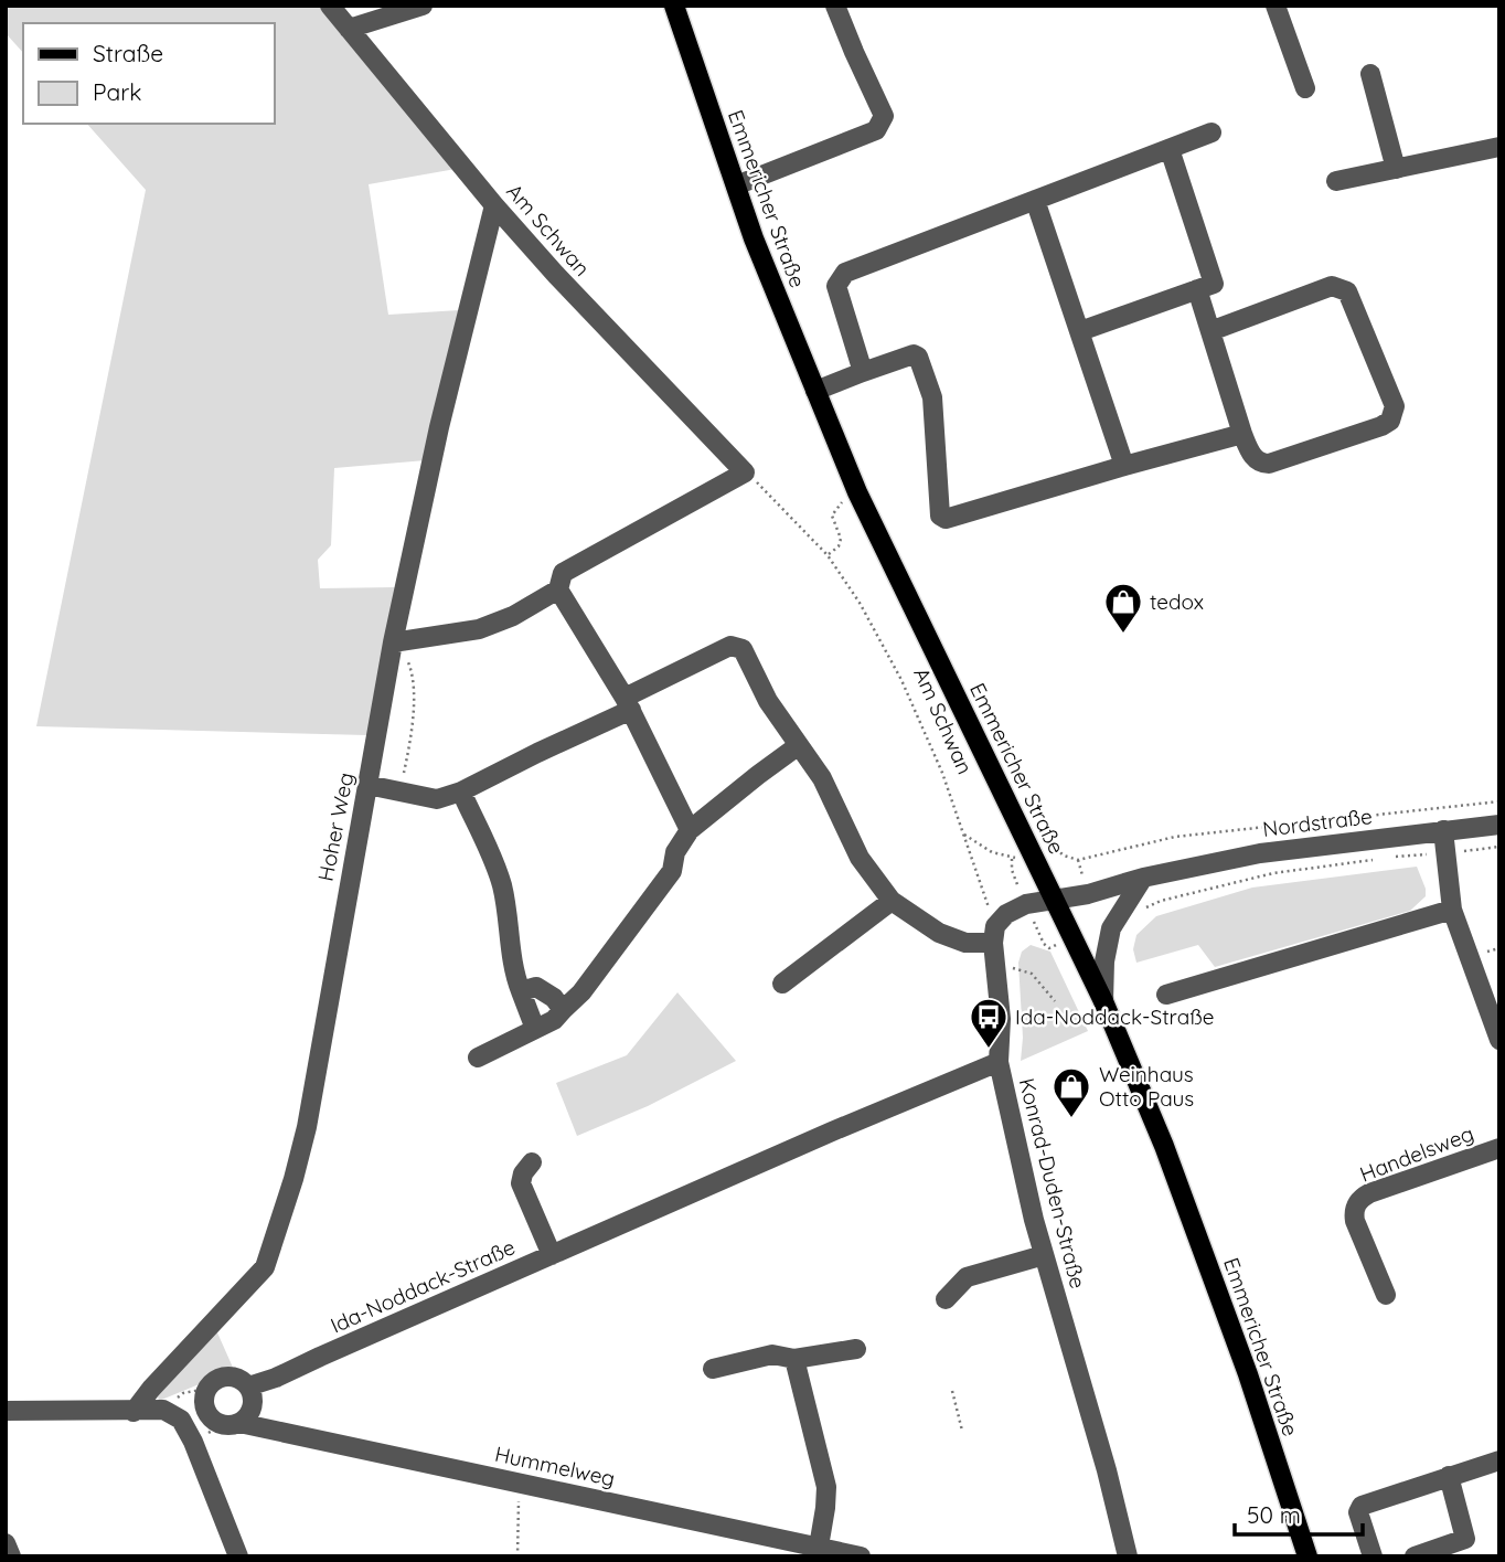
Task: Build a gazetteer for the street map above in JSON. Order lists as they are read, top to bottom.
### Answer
{
  "streets": {
    "main road": ["Emmericher Straße"],
    "street": [
      "Am Schwan",
      "Nordstraße",
      "Hoher Weg",
      "Handelsweg",
      "Konrad-Duden-Straße",
      "Ida-Noddack-Straße",
      "Hummelweg"
    ]
  },
  "crossings": [
    ["Emmericher Straße", "Nordstraße"],
    ["Am Schwan", "Hoher Weg"],
    ["Am Schwan", "Konrad-Duden-Straße"],
    ["Konrad-Duden-Straße", "Ida-Noddack-Straße"],
    ["Ida-Noddack-Straße", "Hummelweg"]
  ],
  "places": {
    "shop": ["tedox", "Weinhaus Otto Paus"],
    "bus stop": ["Ida-Noddack-Straße"]
  },
  "legend": ["Straße", "Park"],
  "scale_bar": "50 m"
}
